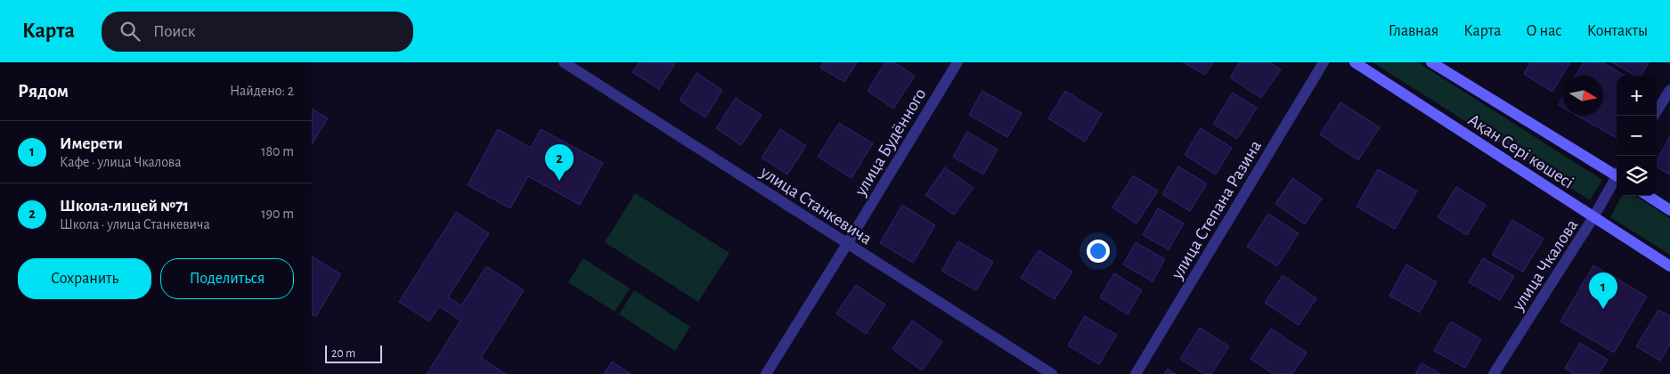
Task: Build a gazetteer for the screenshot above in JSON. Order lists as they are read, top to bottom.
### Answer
{
  "streets": {
    "street": [
      "улица Будённого",
      "Ақан Сері көшесі",
      "улица Станкевича",
      "улица Степана Разина",
      "улица Чкалова"
    ]
  },
  "crossings": [
    ["улица Будённого", "улица Станкевича"],
    ["Ақан Сері көшесі", "улица Чкалова"]
  ],
  "scale_bar": "20 m",
  "north": "right",
  "page": {
    "header": "Карта",
    "search": "Поиск",
    "nav": [
      "Главная",
      "Карта",
      "О нас",
      "Контакты"
    ],
    "heading": ["Рядом", "Найдено: 2"],
    "map_buttons": ["+", "−"],
    "list": [
      {
        "mark": "1",
        "name": "Имерети",
        "note": "Кафе · улица Чкалова",
        "value": "180 m"
      },
      {
        "mark": "2",
        "name": "Школа-лицей №71",
        "note": "Школа · улица Станкевича",
        "value": "190 m"
      }
    ],
    "pins": ["2", "1"],
    "buttons": ["Сохранить", "Поделиться"],
    "scale": "20 m"
  }
}
